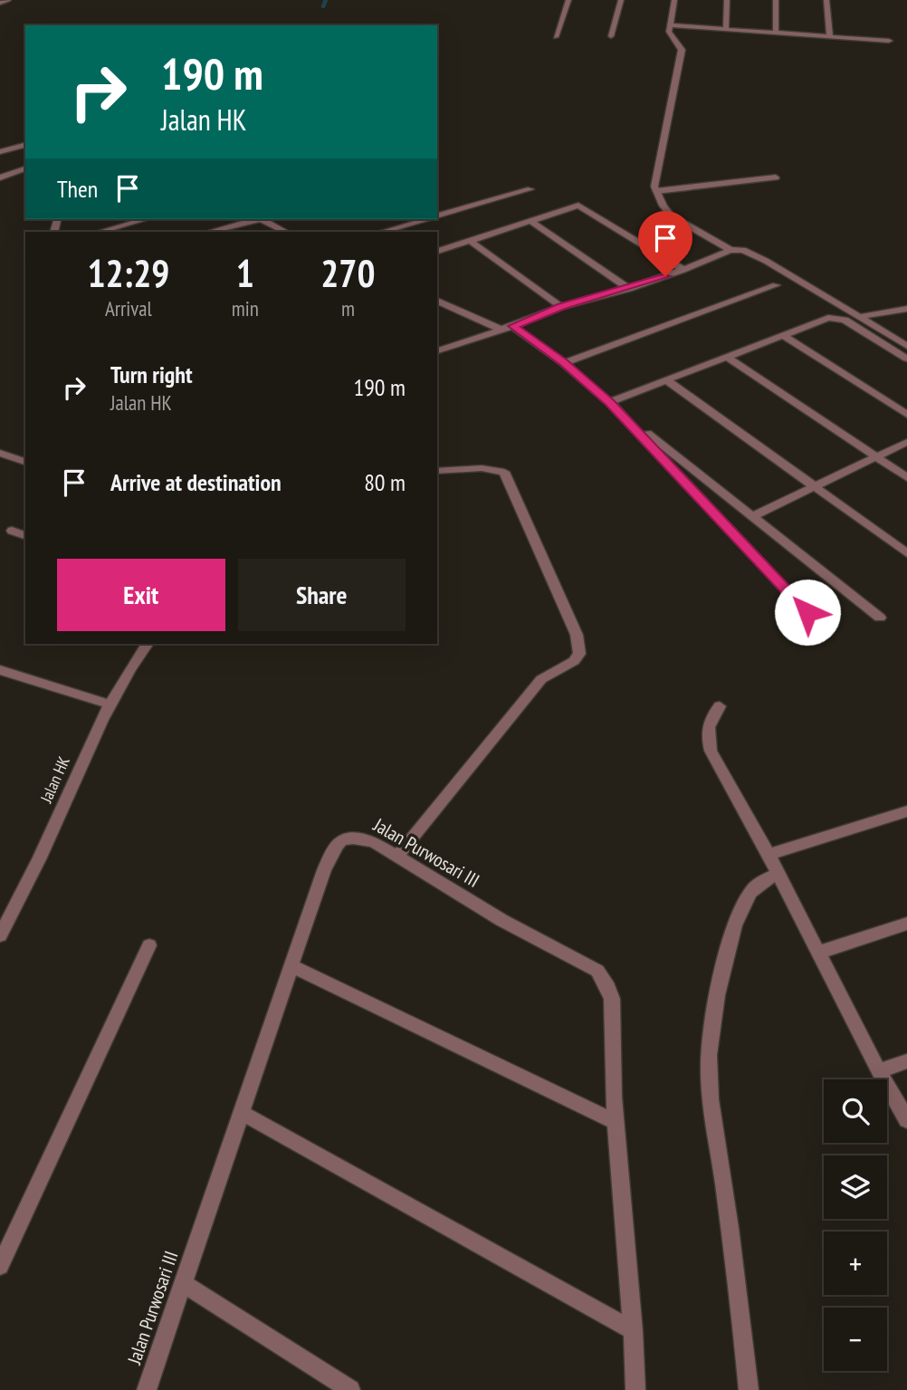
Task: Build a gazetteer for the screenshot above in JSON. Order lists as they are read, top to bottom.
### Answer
{
  "streets": {
    "street": ["Jalan HK", "Jalan Purwosari III"]
  },
  "page": {
    "turn": ["190 m", "Jalan HK"],
    "then": "Then",
    "eta": [
      "12:29",
      "Arrival",
      "1",
      "min",
      "270",
      "m"
    ],
    "list": [
      {
        "name": "Turn right",
        "note": "Jalan HK",
        "value": "190 m"
      },
      {
        "name": "Arrive at destination",
        "value": "80 m"
      }
    ],
    "buttons": ["Exit", "Share"],
    "map_buttons": ["+", "−"]
  }
}
